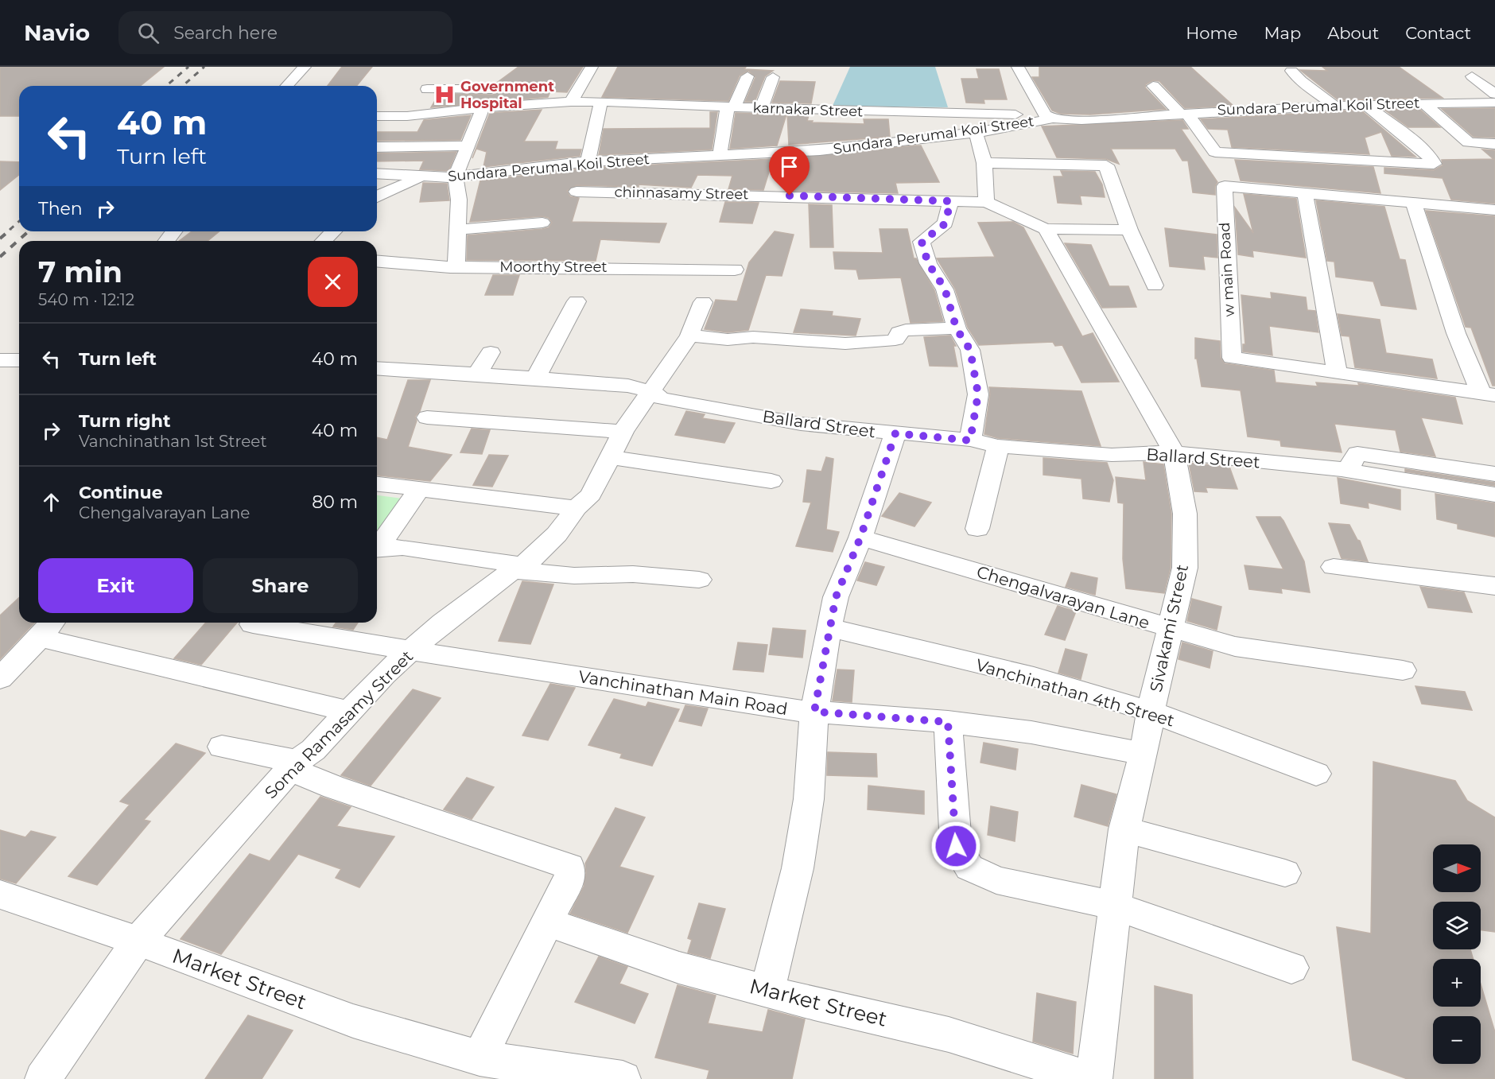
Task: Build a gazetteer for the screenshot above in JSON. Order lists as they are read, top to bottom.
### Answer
{
  "streets": {
    "street": [
      "Sundara Perumal Koil Street",
      "karnakar Street",
      "chinnasamy Street",
      "Moorthy Street",
      "w main Road",
      "Ballard Street",
      "Chengalvarayan Lane",
      "Sivakami Street",
      "Vanchinathan Main Road",
      "Vanchinathan 4th Street",
      "Soma Ramasamy Street",
      "Market Street"
    ]
  },
  "crossings": [
    ["Sundara Perumal Koil Street", "karnakar Street"],
    ["Ballard Street", "Sivakami Street"],
    ["Ballard Street", "Soma Ramasamy Street"],
    ["Chengalvarayan Lane", "Sivakami Street"],
    ["Sivakami Street", "Vanchinathan Main Road"],
    ["Sivakami Street", "Vanchinathan 4th Street"],
    ["Vanchinathan Main Road", "Soma Ramasamy Street"],
    ["Soma Ramasamy Street", "Market Street"]
  ],
  "places": {
    "hospital": ["Government Hospital"]
  },
  "north": "right",
  "page": {
    "header": "Navio",
    "search": "Search here",
    "nav": [
      "Home",
      "Map",
      "About",
      "Contact"
    ],
    "turn": ["40 m", "Turn left"],
    "then": "Then",
    "heading": ["7 min", "540 m · 12:12"],
    "list": [
      {
        "name": "Turn left",
        "value": "40 m"
      },
      {
        "name": "Turn right",
        "note": "Vanchinathan 1st Street",
        "value": "40 m"
      },
      {
        "name": "Continue",
        "note": "Chengalvarayan Lane",
        "value": "80 m"
      }
    ],
    "buttons": ["Exit", "Share"],
    "map_buttons": ["+", "−"]
  }
}
